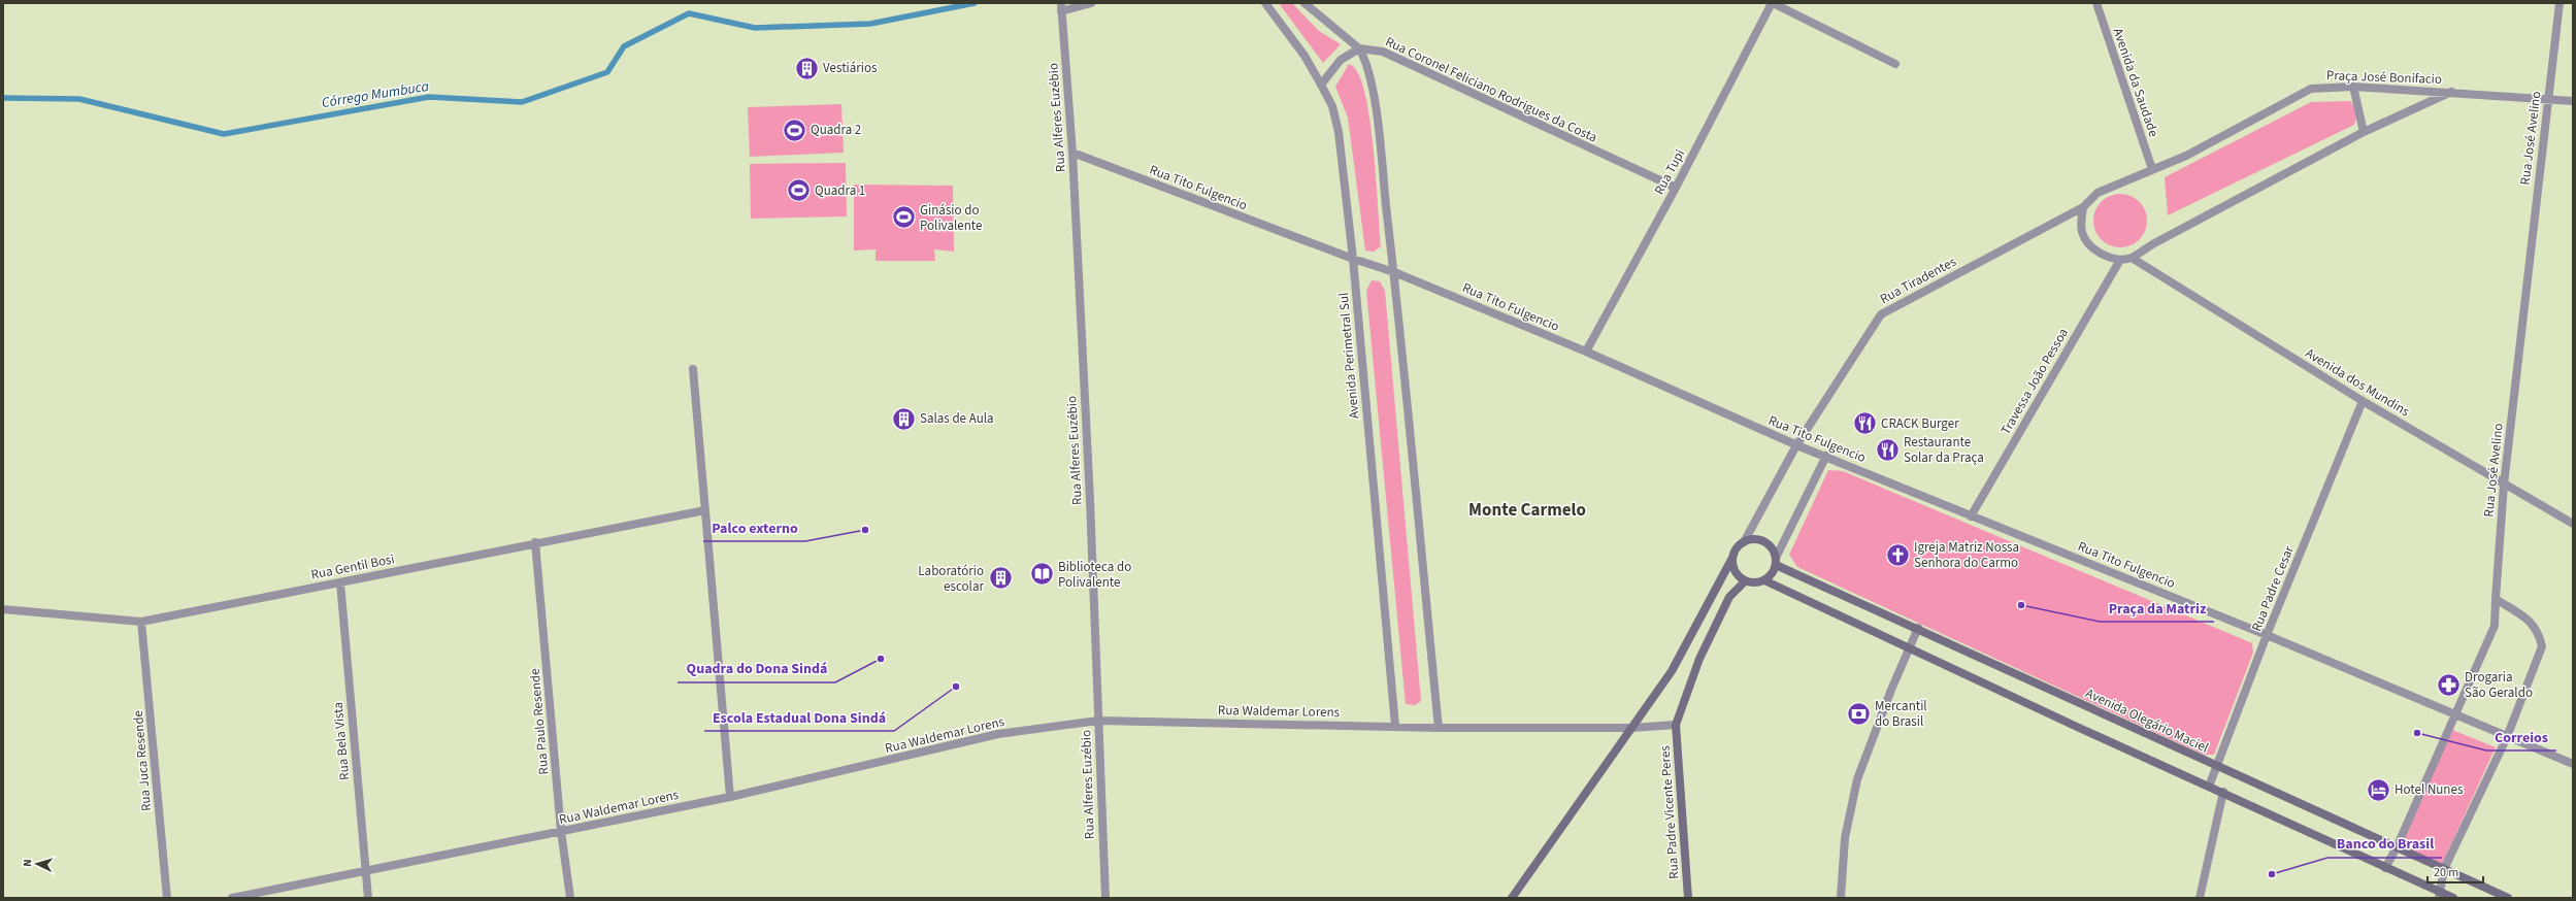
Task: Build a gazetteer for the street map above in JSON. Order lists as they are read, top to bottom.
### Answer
{
  "streets": {
    "main road": ["Avenida Olegário Maciel", "Rua Padre Vicente Peres"],
    "street": [
      "Praça José Bonifacio",
      "Avenida da Saudade",
      "Rua Coronel Feliciano Rodrigues da Costa",
      "Rua Alferes Euzébio",
      "Rua José Avelino",
      "Rua Tupi",
      "Rua Tito Fulgencio",
      "Rua Tiradentes",
      "Avenida Perimetral Sul",
      "Travessa João Pessoa",
      "Avenida dos Mundins",
      "Rua Gentil Bosi",
      "Rua Padre Cesar",
      "Rua Waldemar Lorens",
      "Rua Paulo Resende",
      "Rua Bela Vista",
      "Rua Juca Resende"
    ]
  },
  "crossings": [
    ["Praça José Bonifacio", "Avenida da Saudade"],
    ["Praça José Bonifacio", "Rua Tiradentes"],
    ["Praça José Bonifacio", "Travessa João Pessoa"],
    ["Praça José Bonifacio", "Avenida dos Mundins"],
    ["Rua Coronel Feliciano Rodrigues da Costa", "Rua Tupi"],
    ["Rua Alferes Euzébio", "Rua Tito Fulgencio"],
    ["Rua Alferes Euzébio", "Rua Waldemar Lorens"],
    ["Rua José Avelino", "Rua Tito Fulgencio"],
    ["Rua José Avelino", "Avenida dos Mundins"],
    ["Rua José Avelino", "Avenida Olegário Maciel"],
    ["Rua Tupi", "Rua Tito Fulgencio"],
    ["Rua Tito Fulgencio", "Rua Tiradentes"],
    ["Rua Tito Fulgencio", "Avenida Perimetral Sul"],
    ["Rua Tito Fulgencio", "Travessa João Pessoa"],
    ["Rua Tito Fulgencio", "Rua Padre Cesar"],
    ["Rua Tiradentes", "Avenida Olegário Maciel"],
    ["Avenida Perimetral Sul", "Rua Waldemar Lorens"],
    ["Avenida dos Mundins", "Rua Padre Cesar"],
    ["Rua Gentil Bosi", "Rua Paulo Resende"],
    ["Rua Gentil Bosi", "Rua Bela Vista"],
    ["Rua Gentil Bosi", "Rua Juca Resende"],
    ["Rua Padre Cesar", "Avenida Olegário Maciel"],
    ["Rua Waldemar Lorens", "Rua Paulo Resende"],
    ["Rua Waldemar Lorens", "Rua Bela Vista"],
    ["Rua Waldemar Lorens", "Rua Padre Vicente Peres"]
  ],
  "districts": ["Monte Carmelo"],
  "water": ["Córrego Mumbuca"],
  "places": {
    "building": ["Vestiários", "Salas de Aula", "Laboratório escolar"],
    "sports": ["Quadra 2", "Quadra 1", "Ginásio do Polivalente"],
    "restaurant": ["CRACK Burger", "Restaurante Solar da Praça"],
    "other": [
      "Palco externo",
      "Praça da Matriz",
      "Quadra do Dona Sindá",
      "Escola Estadual Dona Sindá",
      "Correios",
      "Banco do Brasil"
    ],
    "church": ["Igreja Matriz Nossa Senhora do Carmo"],
    "library": ["Biblioteca do Polivalente"],
    "pharmacy": ["Drogaria São Geraldo"],
    "bank": ["Mercantil do Brasil"],
    "hotel": ["Hotel Nunes"]
  },
  "scale_bar": "20 m",
  "north": "left"
}
